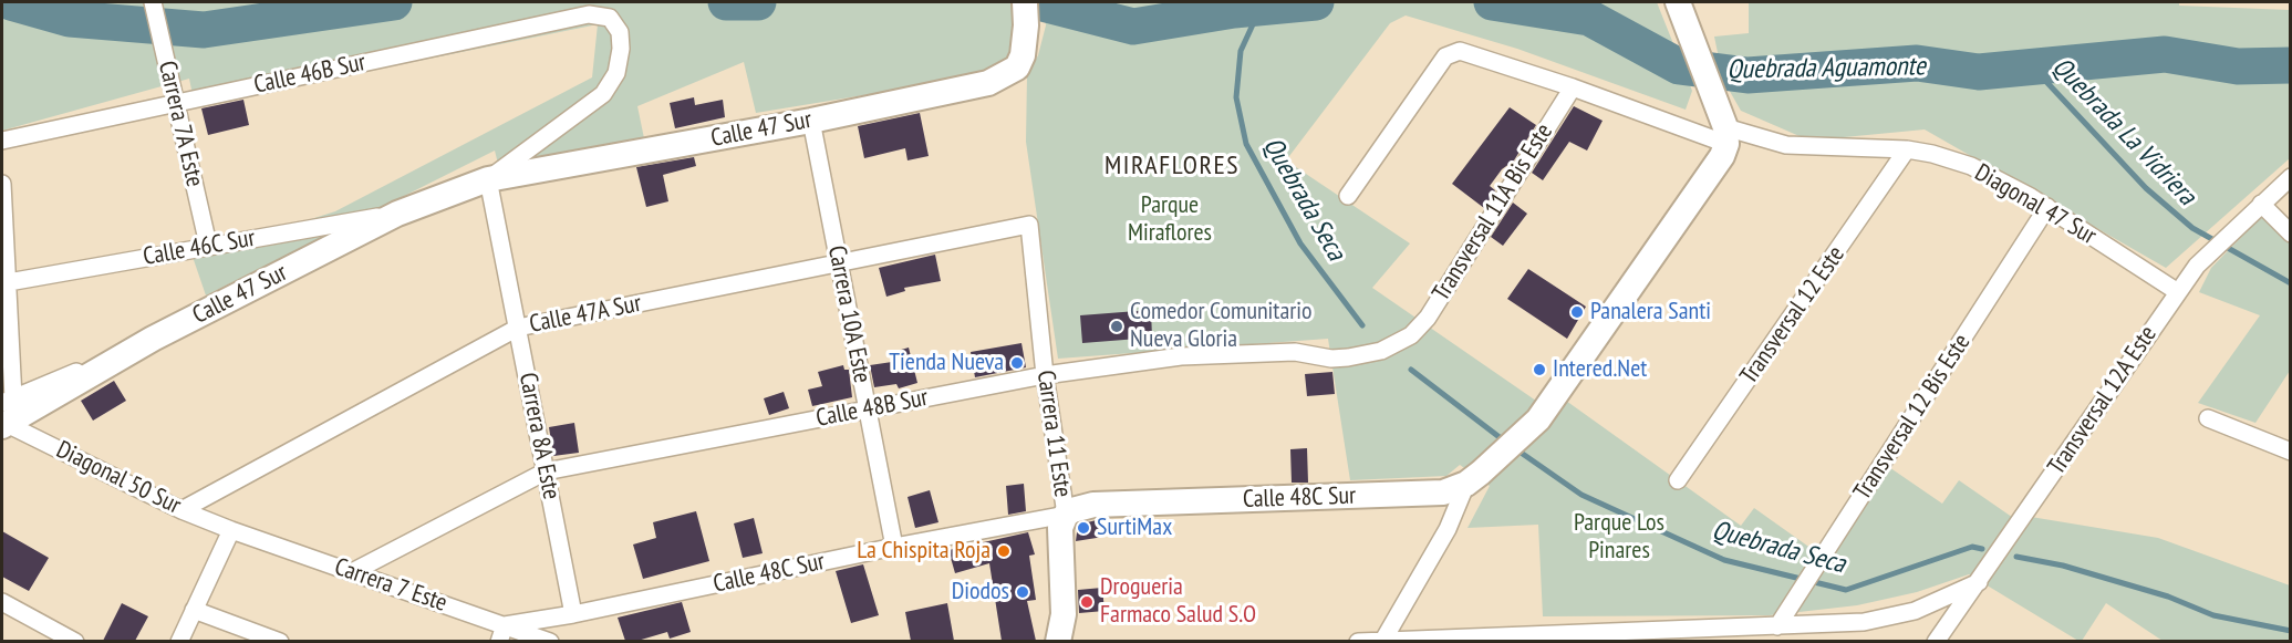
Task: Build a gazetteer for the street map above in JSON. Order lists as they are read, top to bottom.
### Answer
{
  "streets": {
    "street": [
      "Calle 46B Sur",
      "Carrera 7A Este",
      "Calle 47 Sur",
      "Diagonal 47 Sur",
      "Transversal 11A Bis Este",
      "Calle 46C Sur",
      "Calle 47A Sur",
      "Carrera 10A Este",
      "Transversal 12 Este",
      "Transversal 12A Este",
      "Calle 48B Sur",
      "Transversal 12 Bis Este",
      "Carrera 11 Este",
      "Carrera 8A Este",
      "Diagonal 50 Sur",
      "Calle 48C Sur",
      "Carrera 7 Este"
    ]
  },
  "crossings": [
    ["Calle 46B Sur", "Carrera 7A Este"],
    ["Calle 46B Sur", "Calle 47 Sur"],
    ["Carrera 7A Este", "Calle 46C Sur"],
    ["Calle 47 Sur", "Calle 46C Sur"],
    ["Calle 47 Sur", "Carrera 10A Este"],
    ["Calle 47 Sur", "Carrera 8A Este"],
    ["Calle 47 Sur", "Diagonal 50 Sur"],
    ["Diagonal 47 Sur", "Transversal 11A Bis Este"],
    ["Diagonal 47 Sur", "Transversal 12 Este"],
    ["Diagonal 47 Sur", "Transversal 12A Este"],
    ["Diagonal 47 Sur", "Transversal 12 Bis Este"],
    ["Transversal 11A Bis Este", "Calle 48B Sur"],
    ["Calle 47A Sur", "Carrera 10A Este"],
    ["Calle 47A Sur", "Carrera 11 Este"],
    ["Calle 47A Sur", "Carrera 8A Este"],
    ["Calle 47A Sur", "Diagonal 50 Sur"],
    ["Carrera 10A Este", "Calle 48B Sur"],
    ["Carrera 10A Este", "Calle 48C Sur"],
    ["Calle 48B Sur", "Carrera 11 Este"],
    ["Calle 48B Sur", "Carrera 8A Este"],
    ["Calle 48B Sur", "Carrera 7 Este"],
    ["Carrera 11 Este", "Calle 48C Sur"],
    ["Carrera 8A Este", "Calle 48C Sur"],
    ["Diagonal 50 Sur", "Carrera 7 Este"],
    ["Calle 48C Sur", "Carrera 7 Este"]
  ],
  "districts": ["MIRAFLORES"],
  "water": ["Quebrada Aguamonte", "Quebrada La Vidriera", "Quebrada Seca"],
  "parks": ["Parque Miraflores", "Parque Los Pinares"],
  "places": [
    "Panalera Santi",
    "Comedor Comunitario Nueva Gloria",
    "Tienda Nueva",
    "Intered.Net",
    "SurtiMax",
    "La Chispita Roja",
    "Diodos",
    "Drogueria Farmaco Salud S.O"
  ]
}
